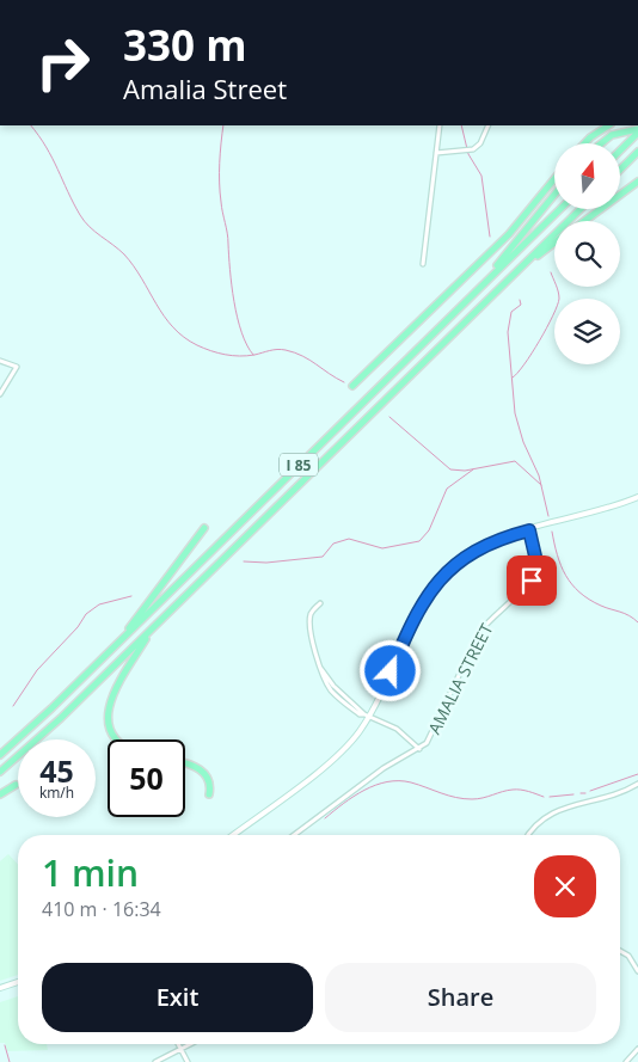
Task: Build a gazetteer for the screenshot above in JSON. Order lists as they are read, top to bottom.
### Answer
{
  "streets": {
    "highway": ["I 85"],
    "street": ["AMALIA STREET"]
  },
  "north": "top",
  "page": {
    "turn": ["330 m", "Amalia Street"],
    "speed": "45 km/h",
    "limit": "50",
    "heading": ["1 min", "410 m · 16:34"],
    "buttons": ["Exit", "Share"]
  }
}
